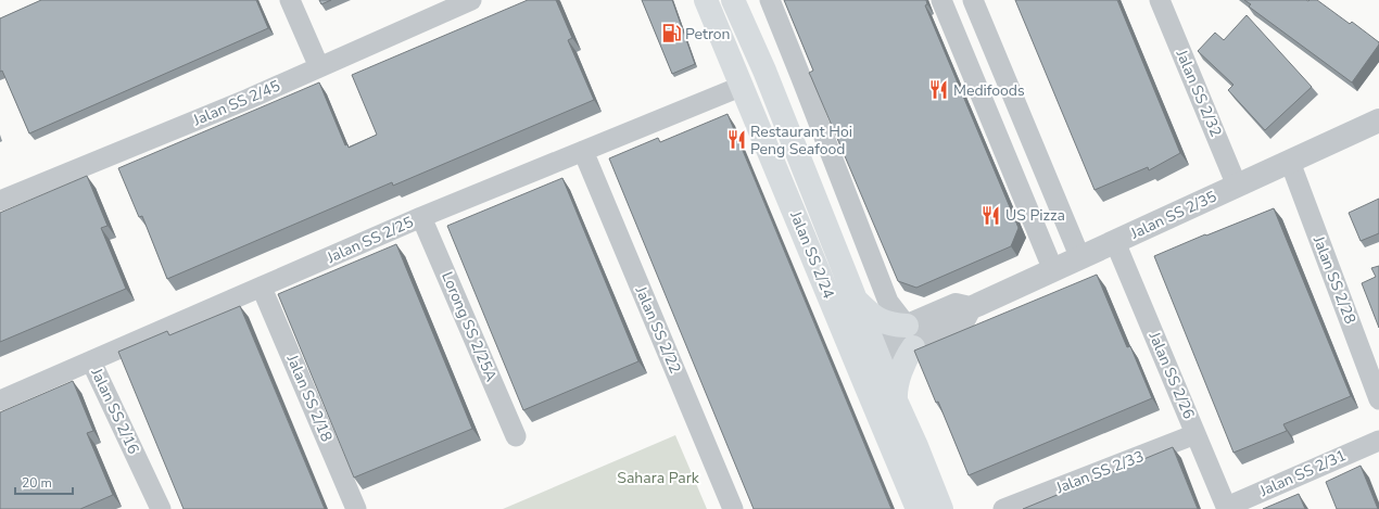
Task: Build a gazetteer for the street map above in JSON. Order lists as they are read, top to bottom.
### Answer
{
  "streets": {
    "main road": ["Jalan SS 2/24"],
    "street": [
      "Jalan SS 2/32",
      "Jalan SS 2/45",
      "Jalan SS 2/35",
      "Jalan SS 2/25",
      "Jalan SS 2/28",
      "Lorong SS 2/25A",
      "Jalan SS 2/22",
      "Jalan SS 2/26",
      "Jalan SS 2/18",
      "Jalan SS 2/16",
      "Jalan SS 2/33",
      "Jalan SS 2/31"
    ]
  },
  "crossings": [
    ["Jalan SS 2/32", "Jalan SS 2/35"],
    ["Jalan SS 2/35", "Jalan SS 2/24"],
    ["Jalan SS 2/35", "Jalan SS 2/28"],
    ["Jalan SS 2/35", "Jalan SS 2/26"],
    ["Jalan SS 2/25", "Jalan SS 2/24"],
    ["Jalan SS 2/25", "Lorong SS 2/25A"],
    ["Jalan SS 2/25", "Jalan SS 2/22"],
    ["Jalan SS 2/25", "Jalan SS 2/18"],
    ["Jalan SS 2/25", "Jalan SS 2/16"],
    ["Jalan SS 2/26", "Jalan SS 2/33"],
    ["Jalan SS 2/26", "Jalan SS 2/31"]
  ],
  "parks": ["Sahara Park"],
  "places": {
    "fuel station": ["Petron"],
    "restaurant": ["Medifoods", "Restaurant Hoi Peng Seafood", "US Pizza"]
  },
  "scale_bar": "20 m"
}
